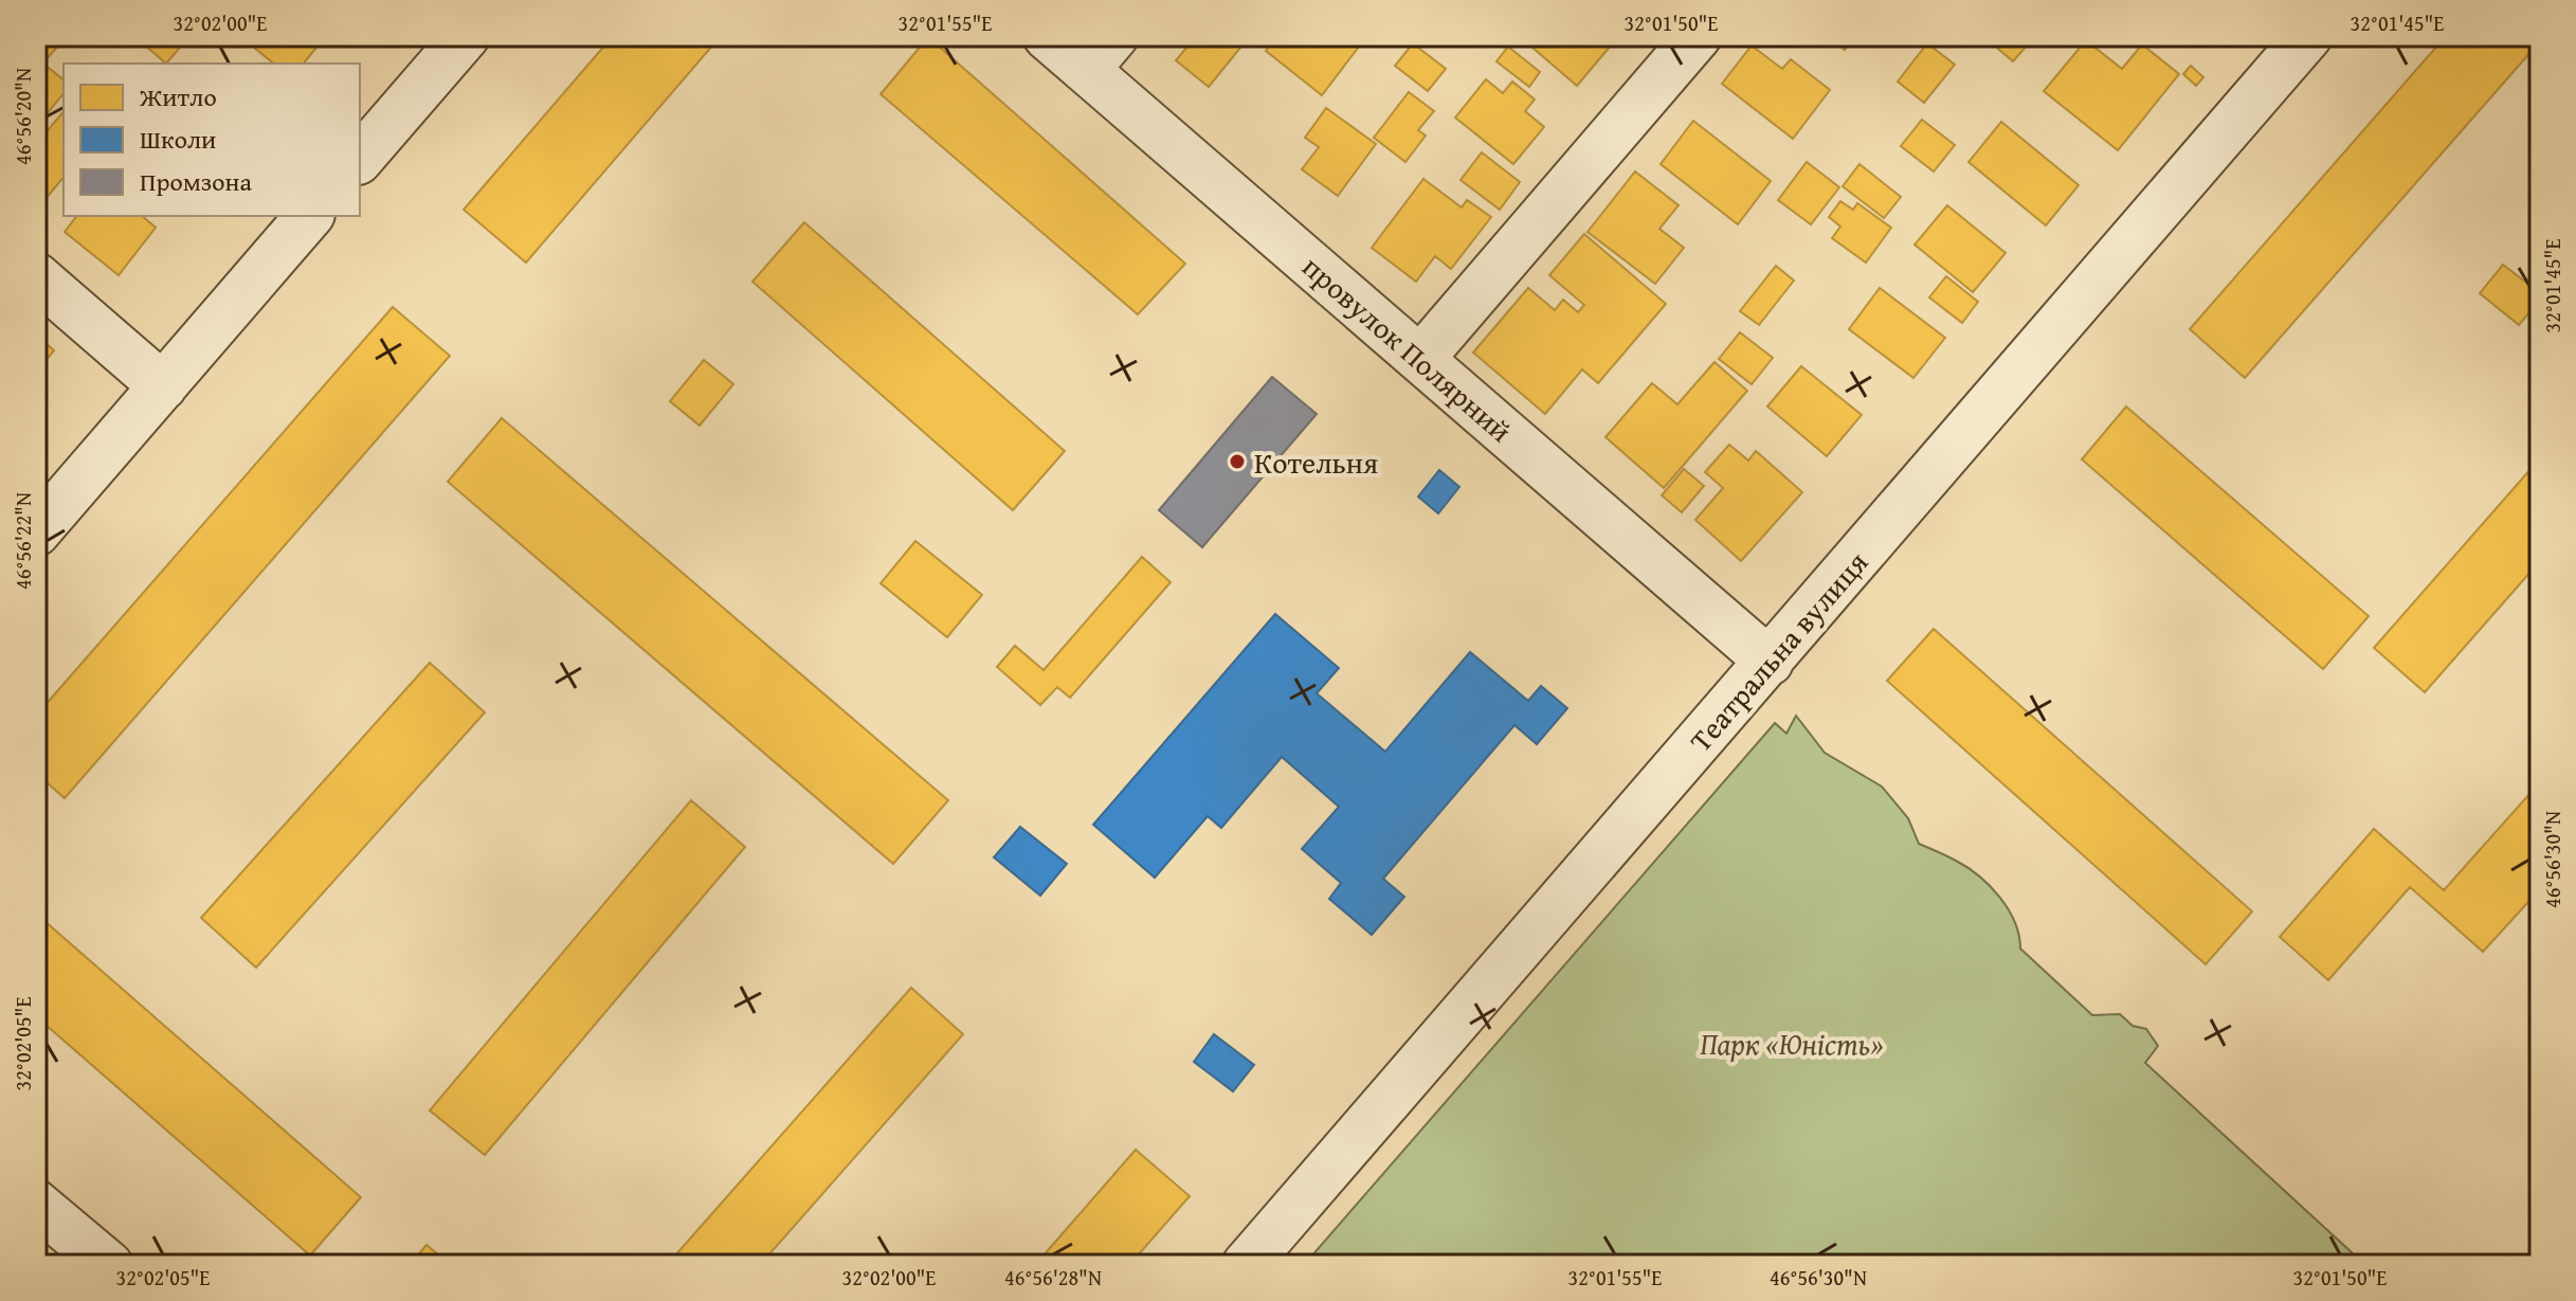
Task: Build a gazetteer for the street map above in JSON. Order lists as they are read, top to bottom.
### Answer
{
  "streets": {
    "street": ["провулок Полярний", "Театральна вулиця"]
  },
  "crossings": [
    ["провулок Полярний", "Театральна вулиця"]
  ],
  "parks": ["Парк «Юність»"],
  "places": ["Котельня"],
  "legend": ["Житло", "Школи", "Промзона"],
  "coordinates": [
    "32°02'00\"E",
    "32°01'55\"E",
    "32°01'50\"E",
    "32°01'45\"E",
    "46°56'20\"N",
    "46°56'22\"N",
    "46°56'30\"N",
    "32°02'05\"E",
    "46°56'28\"N"
  ]
}
